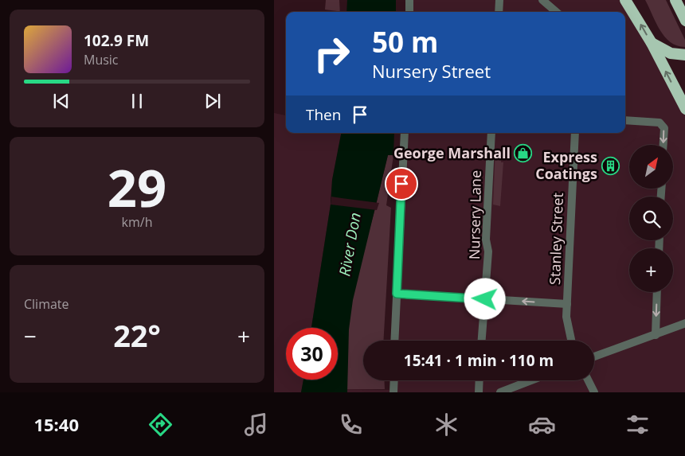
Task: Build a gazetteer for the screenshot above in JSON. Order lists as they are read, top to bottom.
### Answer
{
  "streets": {
    "street": ["Nursery Lane", "Stanley Street"]
  },
  "water": ["River Don"],
  "places": {
    "shop": ["George Marshall"],
    "building": ["Express Coatings"]
  },
  "north": "top right",
  "page": {
    "turn": ["50 m", "Nursery Street"],
    "song": ["102.9 FM", "Music"],
    "then": "Then",
    "tile": [
      ["29", "km/h"],
      "Climate"
    ],
    "map_buttons": "+",
    "heat": ["−", "22°", "+"],
    "limit": "30",
    "trip": "15:41 · 1 min · 110 m",
    "tabs": "15:40"
  }
}
